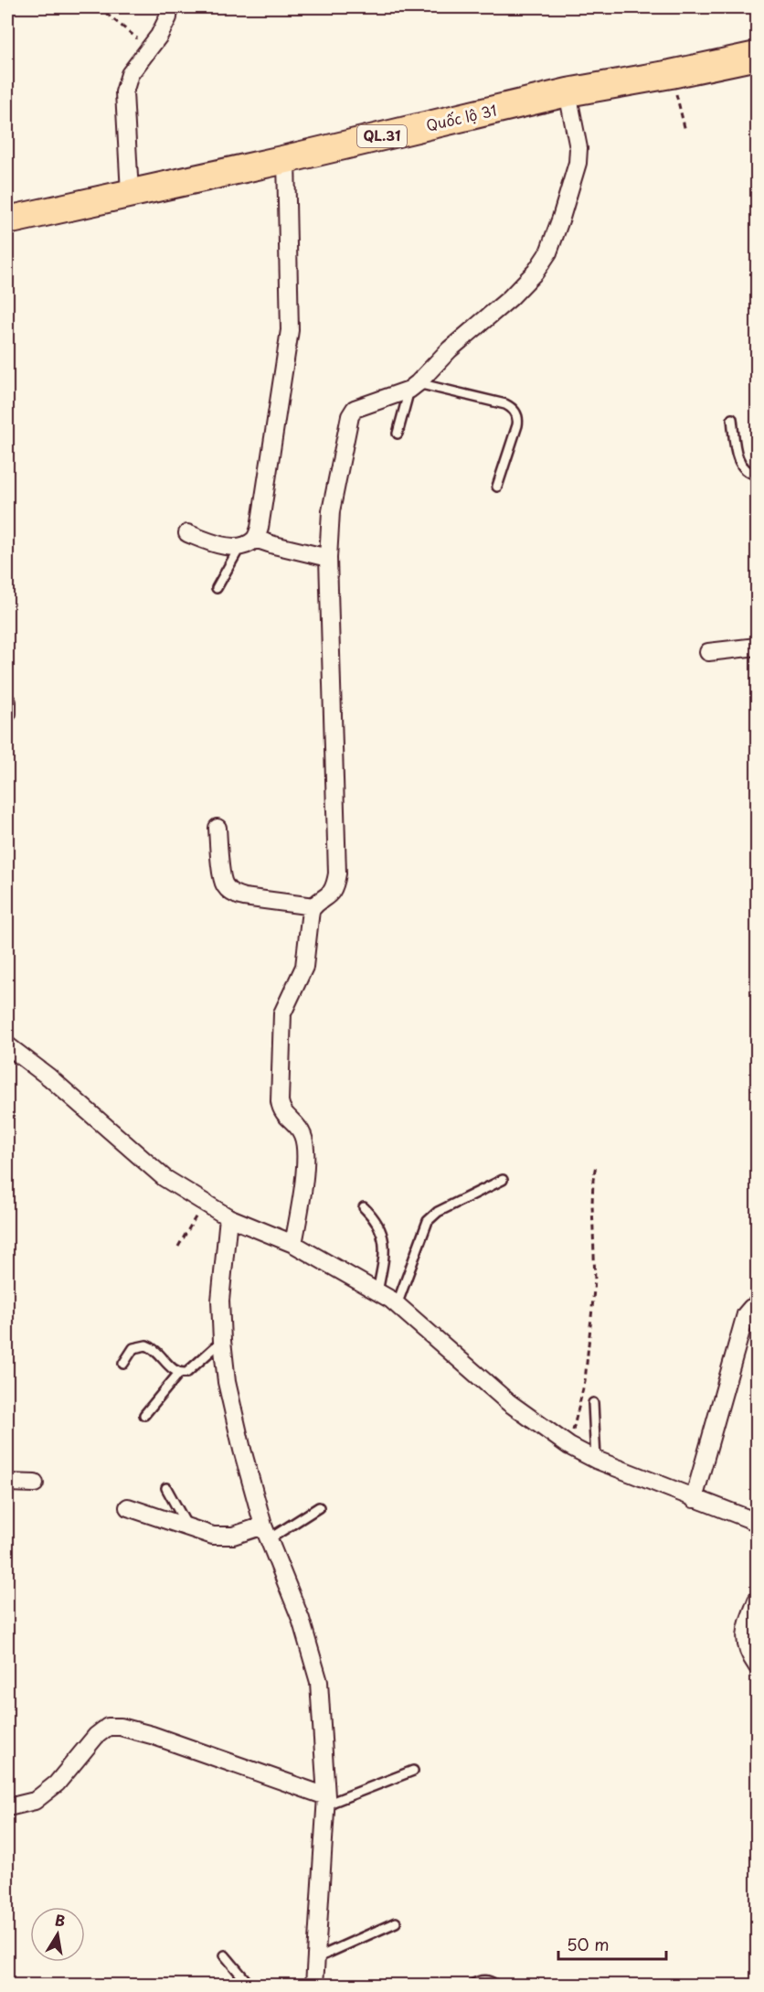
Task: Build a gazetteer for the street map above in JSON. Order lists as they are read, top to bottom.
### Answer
{
  "streets": {
    "highway": ["Quốc lộ 31", "QL.31"]
  },
  "scale_bar": "50 m",
  "north": "top"
}
